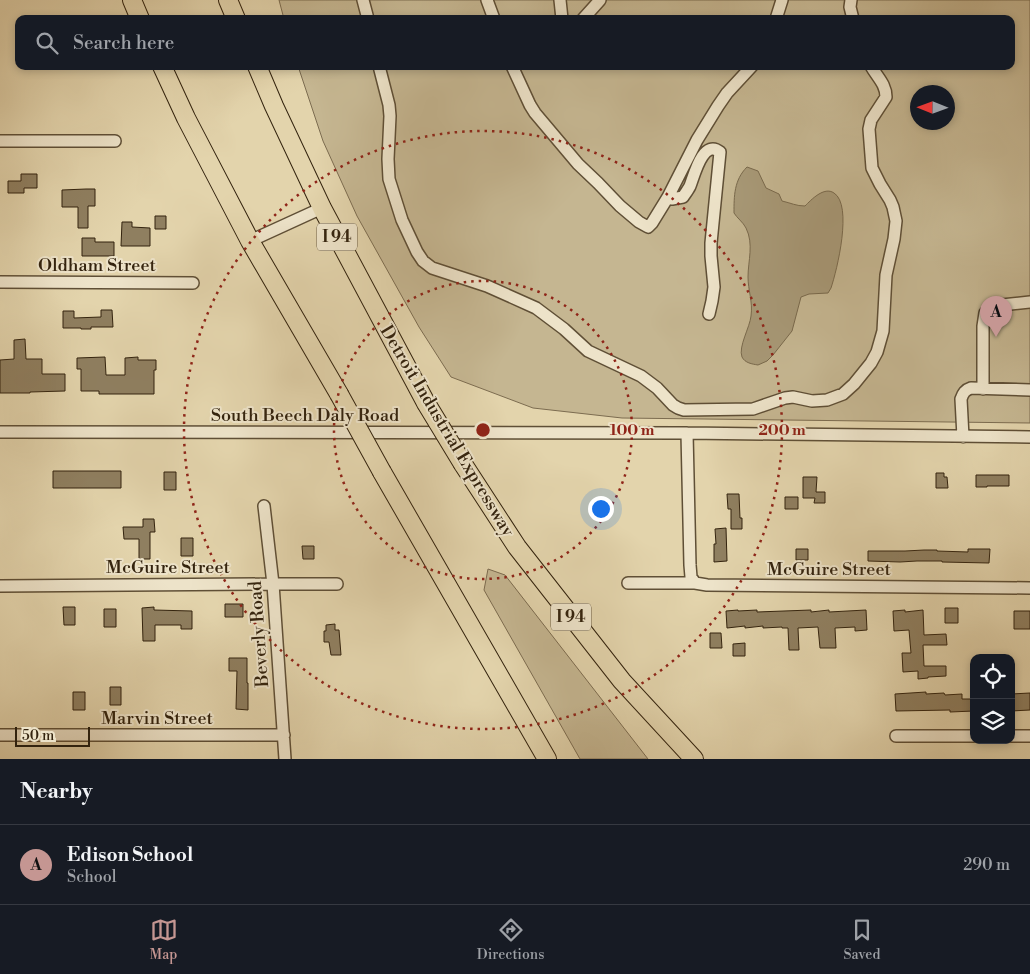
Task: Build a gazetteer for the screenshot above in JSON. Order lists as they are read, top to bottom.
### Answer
{
  "streets": {
    "highway": ["I 94", "Detroit Industrial Expressway"],
    "street": [
      "Oldham Street",
      "South Beech Daly Road",
      "McGuire Street",
      "Beverly Road",
      "Marvin Street"
    ]
  },
  "crossings": [
    ["McGuire Street", "Beverly Road"],
    ["Beverly Road", "Marvin Street"]
  ],
  "scale_bar": "50 m",
  "north": "left",
  "page": {
    "search": "Search here",
    "pins": "A",
    "scale": "50 m",
    "heading": "Nearby",
    "list": [
      {
        "mark": "A",
        "name": "Edison School",
        "note": "School",
        "value": "290 m"
      }
    ],
    "nav": ["Map", "Directions", "Saved"]
  },
  "rings": ["100 m", "200 m"]
}
